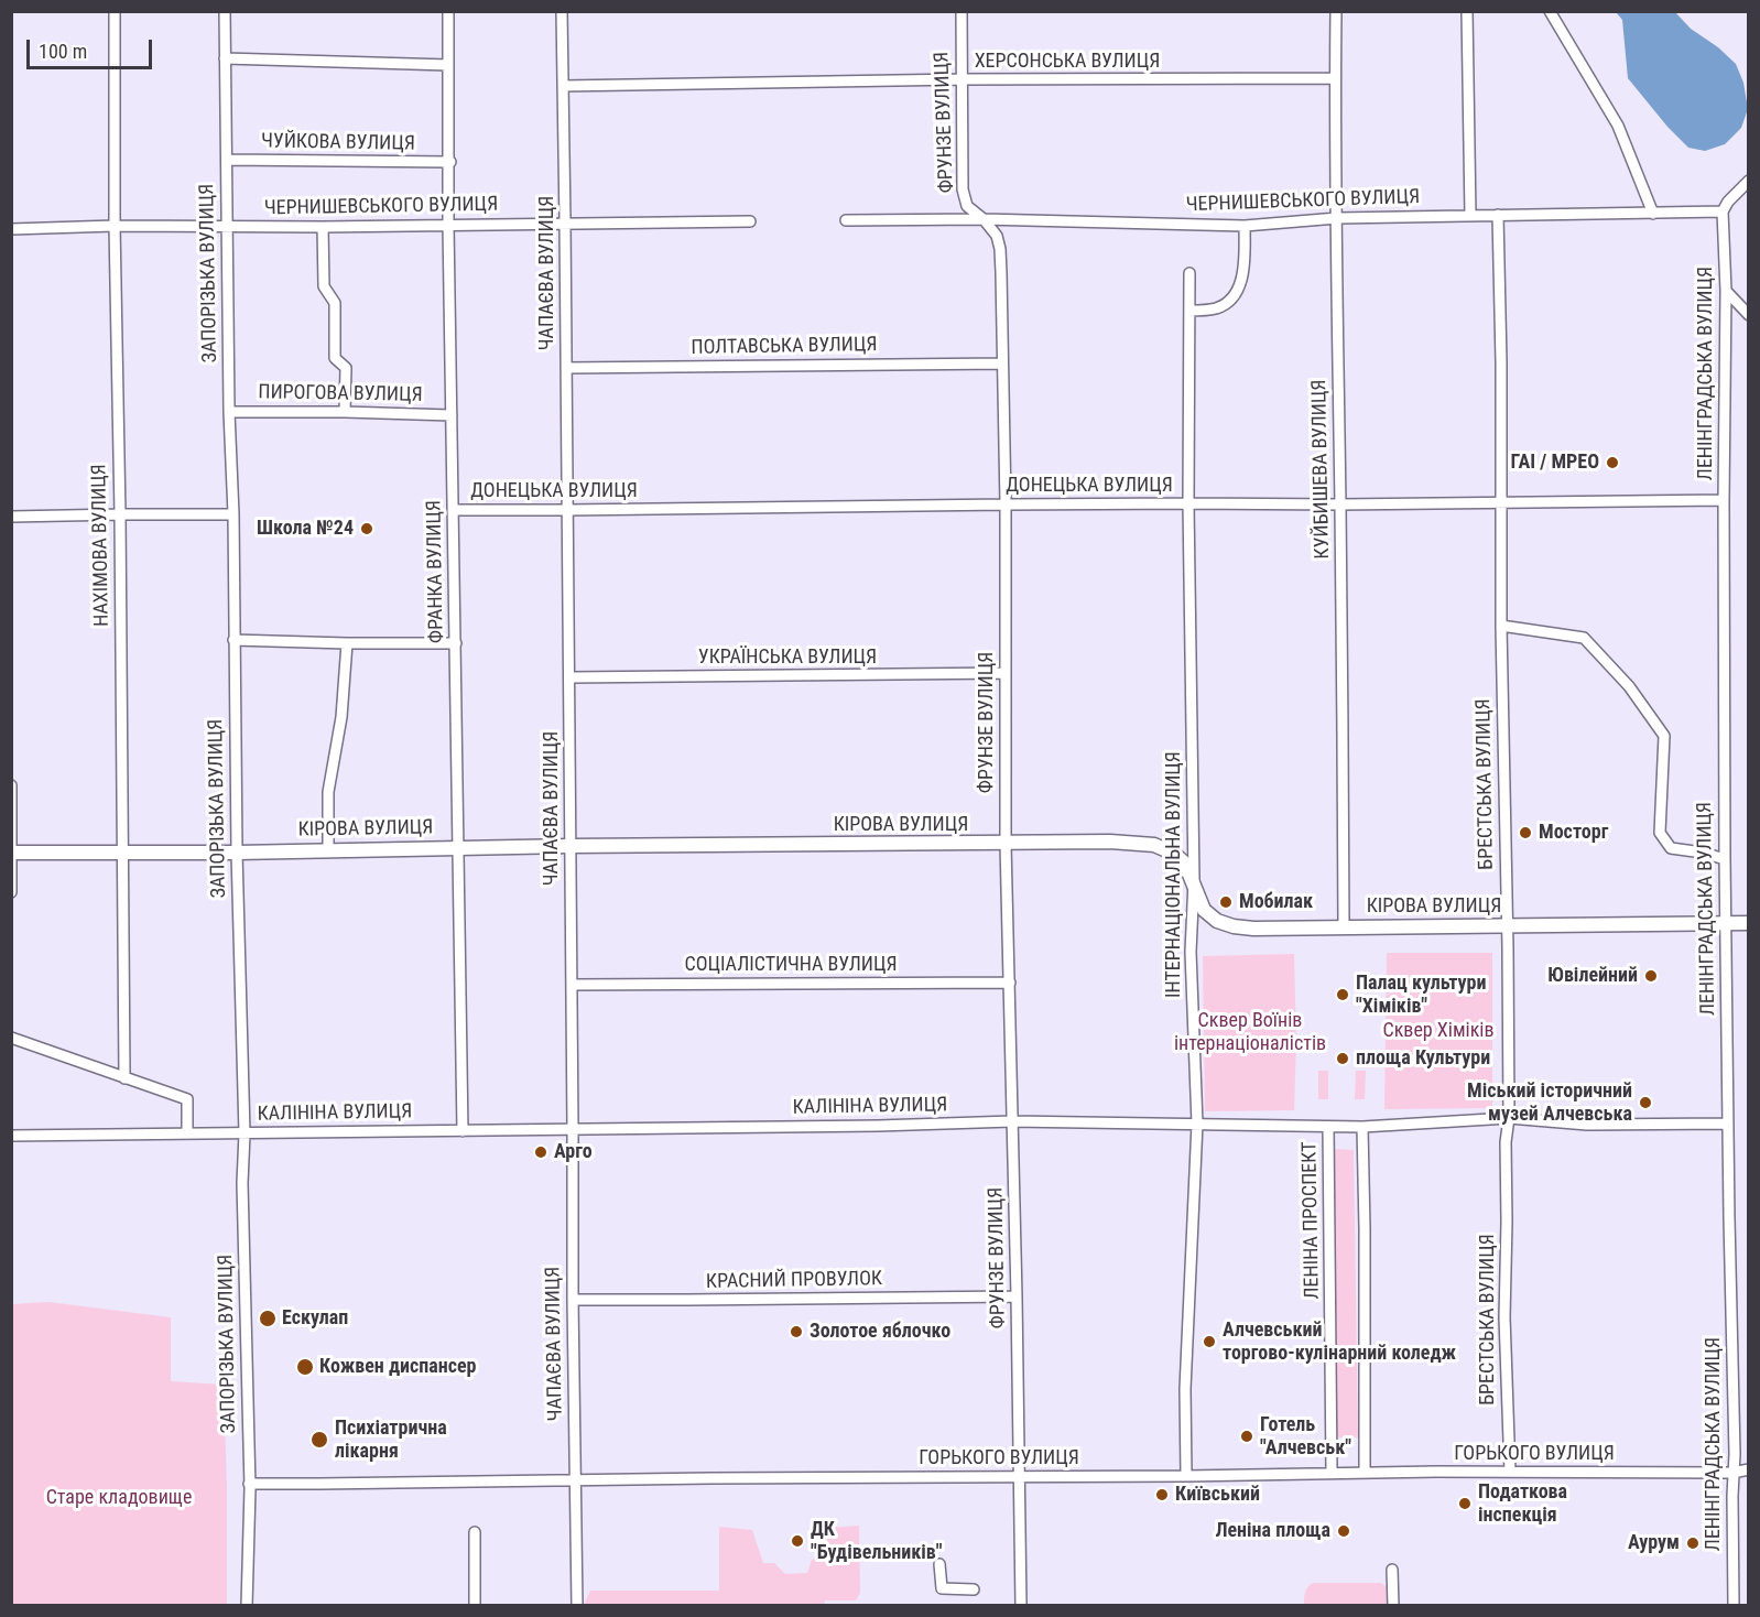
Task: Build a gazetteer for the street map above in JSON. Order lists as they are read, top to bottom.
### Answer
{
  "streets": {
    "main road": ["КІРОВА ВУЛИЦЯ"],
    "street": [
      "ХЕРСОНСЬКА ВУЛИЦЯ",
      "ФРУНЗЕ ВУЛИЦЯ",
      "ЧУЙКОВА ВУЛИЦЯ",
      "ЧЕРНИШЕВСЬКОГО ВУЛИЦЯ",
      "ЗАПОРІЗЬКА ВУЛИЦЯ",
      "ЧАПАЄВА ВУЛИЦЯ",
      "ПОЛТАВСЬКА ВУЛИЦЯ",
      "ЛЕНІНГРАДСЬКА ВУЛИЦЯ",
      "ПИРОГОВА ВУЛИЦЯ",
      "КУЙБИШЕВА ВУЛИЦЯ",
      "ДОНЕЦЬКА ВУЛИЦЯ",
      "НАХІМОВА ВУЛИЦЯ",
      "ФРАНКА ВУЛИЦЯ",
      "УКРАЇНСЬКА ВУЛИЦЯ",
      "БРЕСТСЬКА ВУЛИЦЯ",
      "ІНТЕРНАЦІОНАЛЬНА ВУЛИЦЯ",
      "СОЦІАЛІСТИЧНА ВУЛИЦЯ",
      "КАЛІНІНА ВУЛИЦЯ",
      "ЛЕНІНА ПРОСПЕКТ",
      "КРАСНИЙ ПРОВУЛОК",
      "ГОРЬКОГО ВУЛИЦЯ"
    ]
  },
  "crossings": [
    ["ХЕРСОНСЬКА ВУЛИЦЯ", "ФРУНЗЕ ВУЛИЦЯ"],
    ["ХЕРСОНСЬКА ВУЛИЦЯ", "ЧАПАЄВА ВУЛИЦЯ"],
    ["ХЕРСОНСЬКА ВУЛИЦЯ", "КУЙБИШЕВА ВУЛИЦЯ"],
    ["ФРУНЗЕ ВУЛИЦЯ", "ЧЕРНИШЕВСЬКОГО ВУЛИЦЯ"],
    ["ФРУНЗЕ ВУЛИЦЯ", "ПОЛТАВСЬКА ВУЛИЦЯ"],
    ["ФРУНЗЕ ВУЛИЦЯ", "ДОНЕЦЬКА ВУЛИЦЯ"],
    ["ФРУНЗЕ ВУЛИЦЯ", "УКРАЇНСЬКА ВУЛИЦЯ"],
    ["ФРУНЗЕ ВУЛИЦЯ", "КІРОВА ВУЛИЦЯ"],
    ["ФРУНЗЕ ВУЛИЦЯ", "СОЦІАЛІСТИЧНА ВУЛИЦЯ"],
    ["ФРУНЗЕ ВУЛИЦЯ", "КАЛІНІНА ВУЛИЦЯ"],
    ["ФРУНЗЕ ВУЛИЦЯ", "КРАСНИЙ ПРОВУЛОК"],
    ["ФРУНЗЕ ВУЛИЦЯ", "ГОРЬКОГО ВУЛИЦЯ"],
    ["ЧУЙКОВА ВУЛИЦЯ", "ЗАПОРІЗЬКА ВУЛИЦЯ"],
    ["ЧУЙКОВА ВУЛИЦЯ", "ФРАНКА ВУЛИЦЯ"],
    ["ЧЕРНИШЕВСЬКОГО ВУЛИЦЯ", "ЗАПОРІЗЬКА ВУЛИЦЯ"],
    ["ЧЕРНИШЕВСЬКОГО ВУЛИЦЯ", "ЧАПАЄВА ВУЛИЦЯ"],
    ["ЧЕРНИШЕВСЬКОГО ВУЛИЦЯ", "ЛЕНІНГРАДСЬКА ВУЛИЦЯ"],
    ["ЧЕРНИШЕВСЬКОГО ВУЛИЦЯ", "КУЙБИШЕВА ВУЛИЦЯ"],
    ["ЧЕРНИШЕВСЬКОГО ВУЛИЦЯ", "НАХІМОВА ВУЛИЦЯ"],
    ["ЧЕРНИШЕВСЬКОГО ВУЛИЦЯ", "ФРАНКА ВУЛИЦЯ"],
    ["ЧЕРНИШЕВСЬКОГО ВУЛИЦЯ", "БРЕСТСЬКА ВУЛИЦЯ"],
    ["ЗАПОРІЗЬКА ВУЛИЦЯ", "ПИРОГОВА ВУЛИЦЯ"],
    ["ЗАПОРІЗЬКА ВУЛИЦЯ", "КІРОВА ВУЛИЦЯ"],
    ["ЗАПОРІЗЬКА ВУЛИЦЯ", "КАЛІНІНА ВУЛИЦЯ"],
    ["ЗАПОРІЗЬКА ВУЛИЦЯ", "ГОРЬКОГО ВУЛИЦЯ"],
    ["ЧАПАЄВА ВУЛИЦЯ", "ПОЛТАВСЬКА ВУЛИЦЯ"],
    ["ЧАПАЄВА ВУЛИЦЯ", "ДОНЕЦЬКА ВУЛИЦЯ"],
    ["ЧАПАЄВА ВУЛИЦЯ", "УКРАЇНСЬКА ВУЛИЦЯ"],
    ["ЧАПАЄВА ВУЛИЦЯ", "КІРОВА ВУЛИЦЯ"],
    ["ЧАПАЄВА ВУЛИЦЯ", "СОЦІАЛІСТИЧНА ВУЛИЦЯ"],
    ["ЧАПАЄВА ВУЛИЦЯ", "КАЛІНІНА ВУЛИЦЯ"],
    ["ЧАПАЄВА ВУЛИЦЯ", "КРАСНИЙ ПРОВУЛОК"],
    ["ЧАПАЄВА ВУЛИЦЯ", "ГОРЬКОГО ВУЛИЦЯ"],
    ["ЛЕНІНГРАДСЬКА ВУЛИЦЯ", "ДОНЕЦЬКА ВУЛИЦЯ"],
    ["ЛЕНІНГРАДСЬКА ВУЛИЦЯ", "КІРОВА ВУЛИЦЯ"],
    ["ЛЕНІНГРАДСЬКА ВУЛИЦЯ", "КАЛІНІНА ВУЛИЦЯ"],
    ["ЛЕНІНГРАДСЬКА ВУЛИЦЯ", "ГОРЬКОГО ВУЛИЦЯ"],
    ["ПИРОГОВА ВУЛИЦЯ", "ФРАНКА ВУЛИЦЯ"],
    ["КУЙБИШЕВА ВУЛИЦЯ", "ДОНЕЦЬКА ВУЛИЦЯ"],
    ["КУЙБИШЕВА ВУЛИЦЯ", "КІРОВА ВУЛИЦЯ"],
    ["ДОНЕЦЬКА ВУЛИЦЯ", "ФРАНКА ВУЛИЦЯ"],
    ["ДОНЕЦЬКА ВУЛИЦЯ", "БРЕСТСЬКА ВУЛИЦЯ"],
    ["ДОНЕЦЬКА ВУЛИЦЯ", "ІНТЕРНАЦІОНАЛЬНА ВУЛИЦЯ"],
    ["НАХІМОВА ВУЛИЦЯ", "КІРОВА ВУЛИЦЯ"],
    ["ФРАНКА ВУЛИЦЯ", "КІРОВА ВУЛИЦЯ"],
    ["ФРАНКА ВУЛИЦЯ", "КАЛІНІНА ВУЛИЦЯ"],
    ["БРЕСТСЬКА ВУЛИЦЯ", "КІРОВА ВУЛИЦЯ"],
    ["БРЕСТСЬКА ВУЛИЦЯ", "КАЛІНІНА ВУЛИЦЯ"],
    ["БРЕСТСЬКА ВУЛИЦЯ", "ГОРЬКОГО ВУЛИЦЯ"],
    ["КІРОВА ВУЛИЦЯ", "ІНТЕРНАЦІОНАЛЬНА ВУЛИЦЯ"],
    ["ІНТЕРНАЦІОНАЛЬНА ВУЛИЦЯ", "КАЛІНІНА ВУЛИЦЯ"],
    ["ІНТЕРНАЦІОНАЛЬНА ВУЛИЦЯ", "ГОРЬКОГО ВУЛИЦЯ"],
    ["КАЛІНІНА ВУЛИЦЯ", "ЛЕНІНА ПРОСПЕКТ"],
    ["ЛЕНІНА ПРОСПЕКТ", "ГОРЬКОГО ВУЛИЦЯ"]
  ],
  "parks": ["Сквер Воїнів інтернаціоналістів", "Сквер Хіміків", "Старе кладовище"],
  "places": [
    "ГАІ / МРЕО",
    "Школа №24",
    "Мосторг",
    "Мобилак",
    "Ювілейний",
    "Палац культури \"Хіміків\"",
    "площа Культури",
    "Міський історичний музей Алчевська",
    "Арго",
    "Ескулап",
    "Золотое яблочко",
    "Алчевський торгово-кулінарний коледж",
    "Кожвен диспансер",
    "Готель \"Алчевськ\"",
    "Психіатрична лікарня",
    "Київський",
    "Податкова інспекція",
    "Леніна площа",
    "ДК \"Будівельників\"",
    "Аурум"
  ],
  "scale_bar": "100 m"
}
